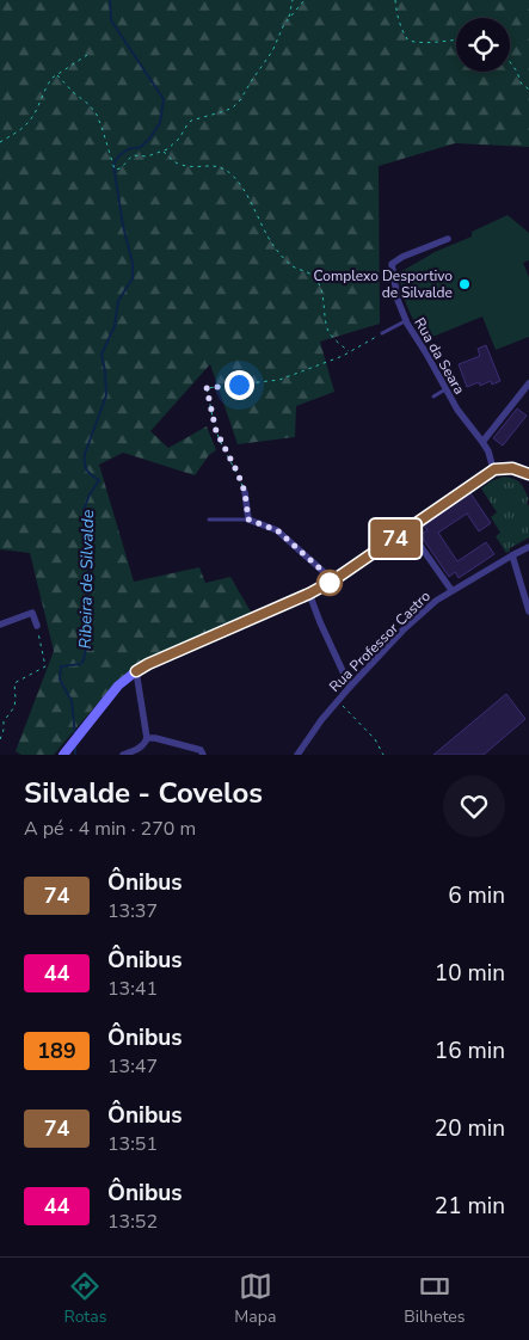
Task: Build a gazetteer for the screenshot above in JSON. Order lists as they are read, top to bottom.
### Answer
{
  "streets": {
    "street": ["Rua da Seara", "Rua Professor Castro"]
  },
  "water": ["Ribeira de Silvalde"],
  "places": ["Complexo Desportivo de Silvalde"],
  "lines": ["bus line 74"],
  "page": {
    "on_map": "74",
    "heading": ["Silvalde - Covelos", "A pé · 4 min · 270 m"],
    "list": [
      {
        "mark": "74",
        "name": "Ônibus",
        "note": "13:37",
        "value": "6 min"
      },
      {
        "mark": "44",
        "name": "Ônibus",
        "note": "13:41",
        "value": "10 min"
      },
      {
        "mark": "189",
        "name": "Ônibus",
        "note": "13:47",
        "value": "16 min"
      },
      {
        "mark": "74",
        "name": "Ônibus",
        "note": "13:51",
        "value": "20 min"
      },
      {
        "mark": "44",
        "name": "Ônibus",
        "note": "13:52",
        "value": "21 min"
      }
    ],
    "tabs": ["Rotas", "Mapa", "Bilhetes"]
  }
}
